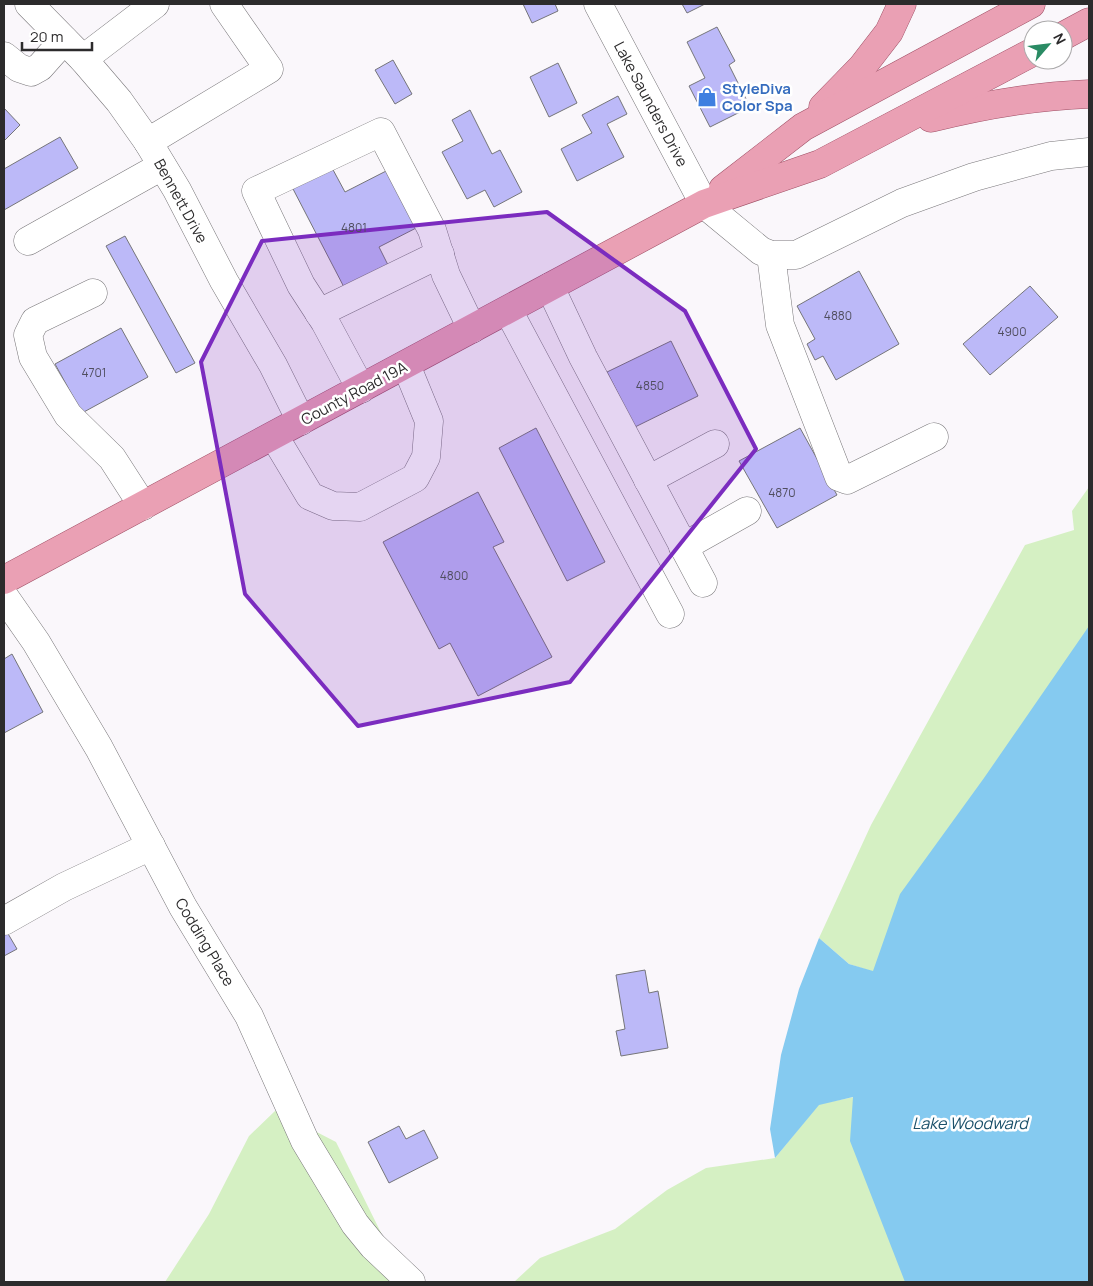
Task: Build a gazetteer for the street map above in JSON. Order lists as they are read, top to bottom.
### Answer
{
  "streets": {
    "main road": ["County Road 19A"],
    "street": ["Lake Saunders Drive", "Bennett Drive", "Codding Place"]
  },
  "crossings": [
    ["Lake Saunders Drive", "County Road 19A"],
    ["Bennett Drive", "County Road 19A"]
  ],
  "water": ["Lake Woodward"],
  "places": {
    "shop": ["StyleDiva Color Spa"]
  },
  "house_numbers": [
    "4801",
    "4880",
    "4900",
    "4701",
    "4850",
    "4870",
    "4800"
  ],
  "scale_bar": "20 m",
  "north": "top right"
}
